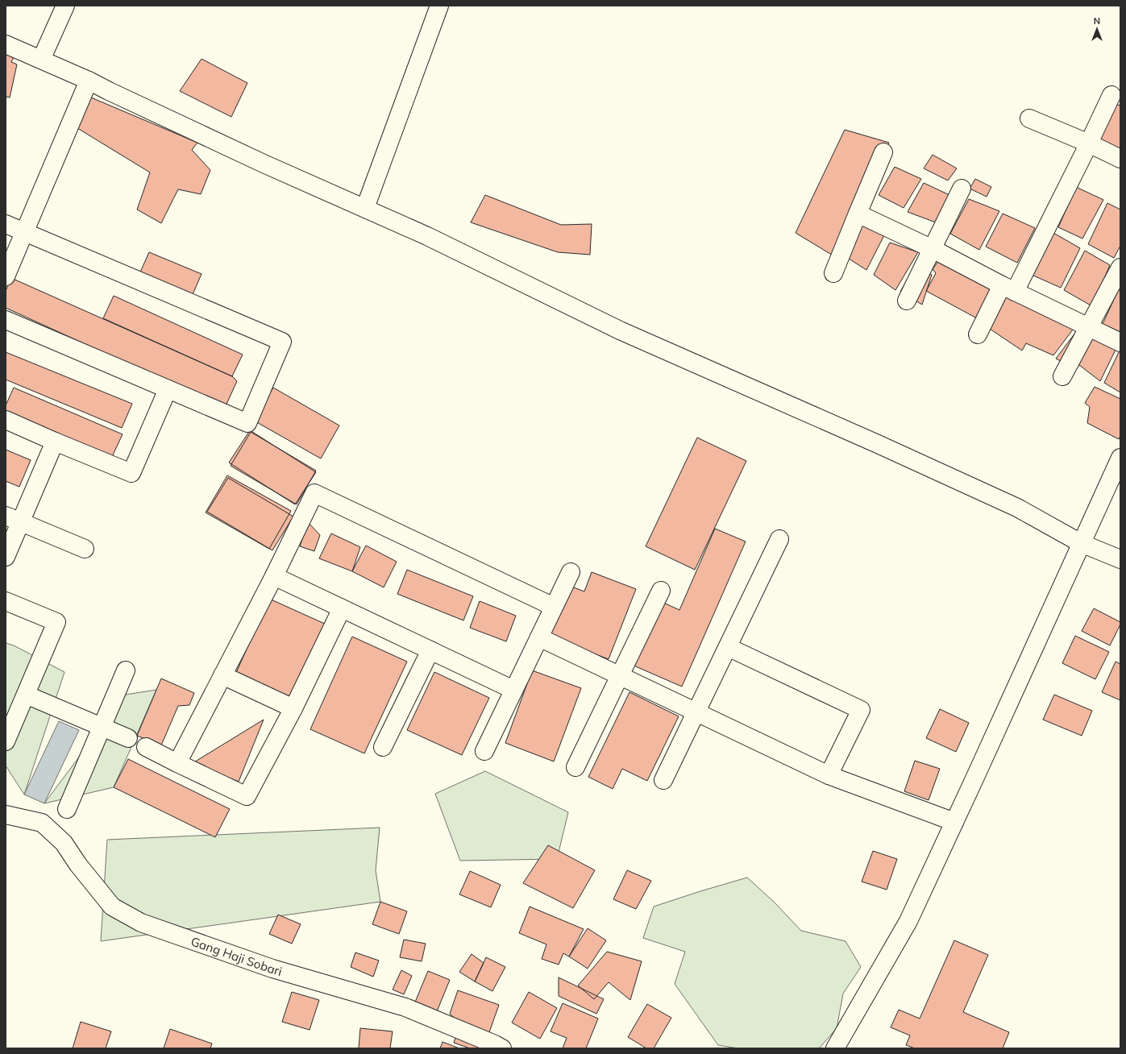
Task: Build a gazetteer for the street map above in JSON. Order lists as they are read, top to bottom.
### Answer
{
  "streets": {
    "street": ["Gang Haji Sobari"]
  },
  "north": "top"
}
